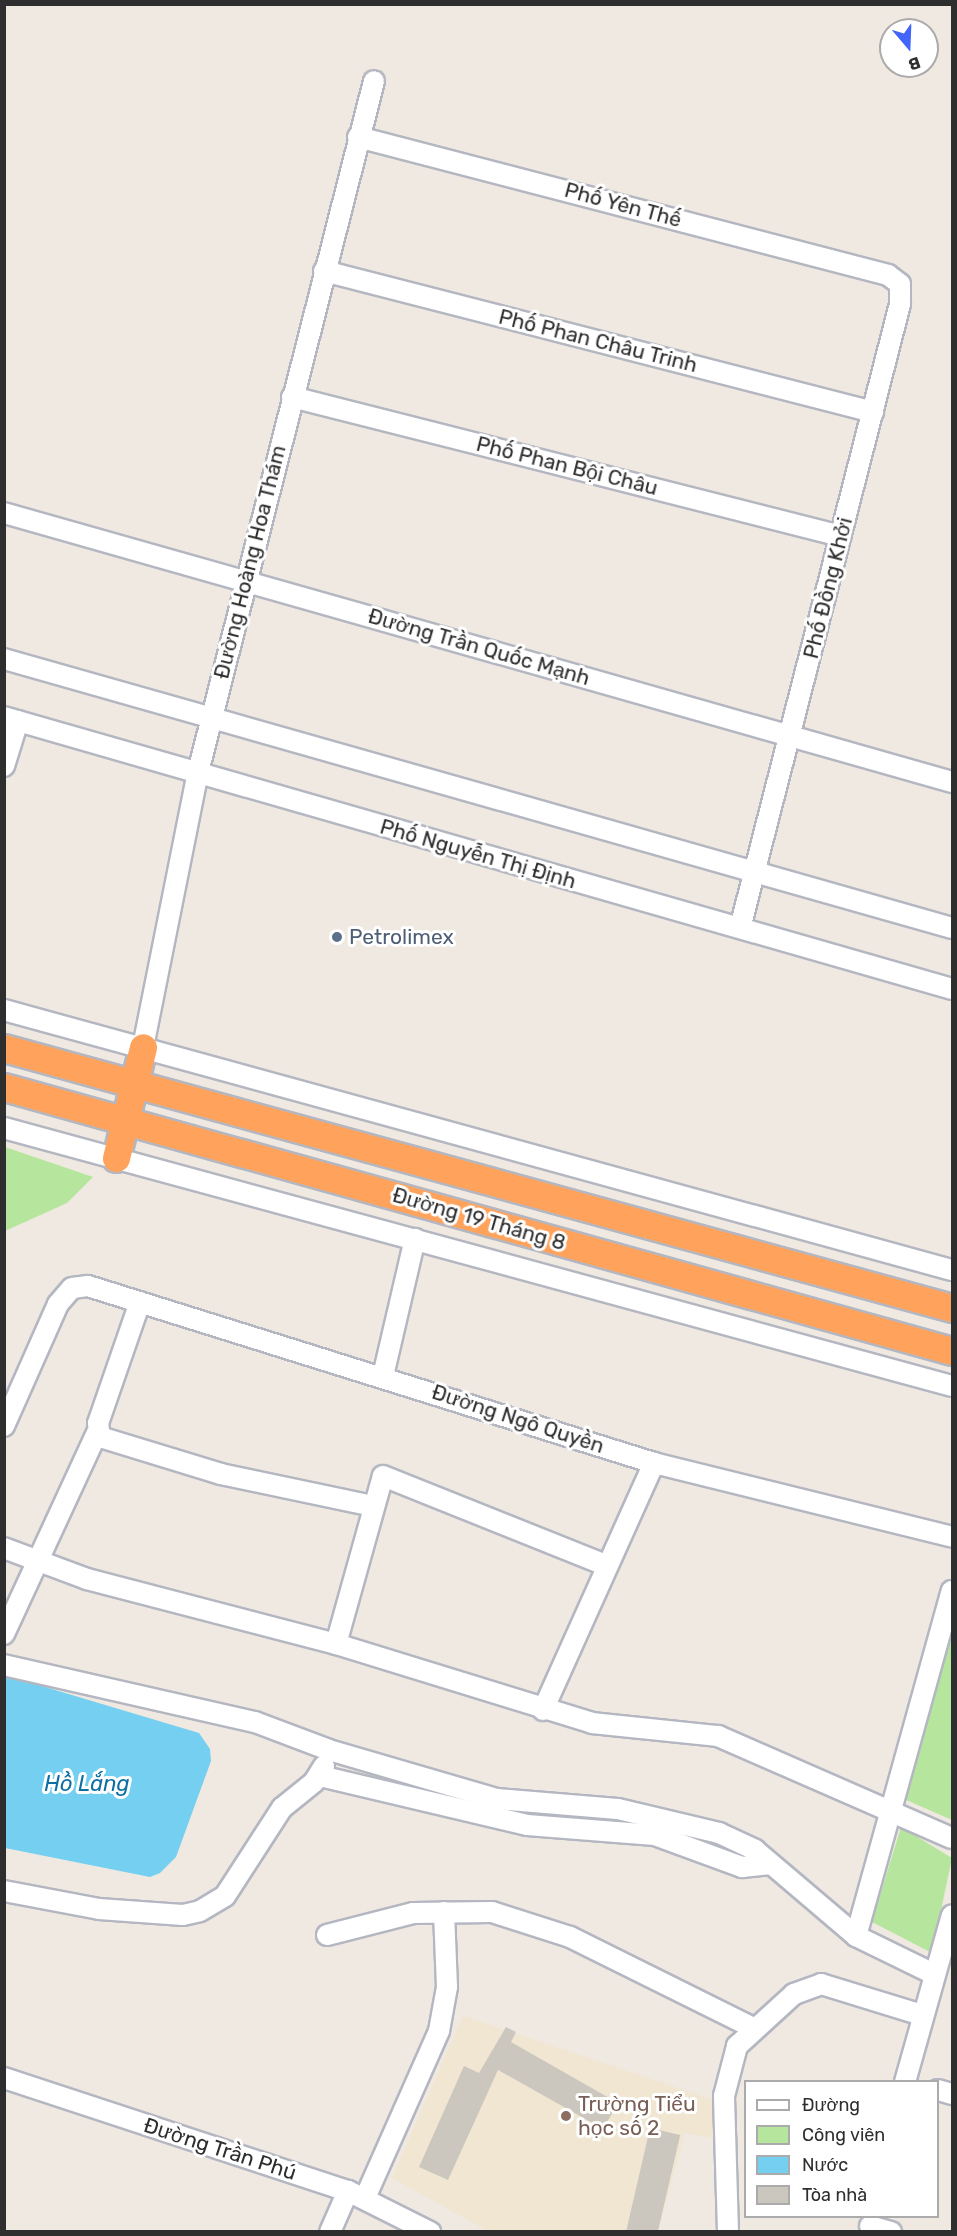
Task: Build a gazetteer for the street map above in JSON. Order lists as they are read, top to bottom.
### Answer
{
  "streets": {
    "highway": ["Đường 19 Tháng 8"],
    "street": [
      "Phố Yên Thế",
      "Phố Phan Châu Trinh",
      "Phố Phan Bội Châu",
      "Đường Hoàng Hoa Thám",
      "Phố Đồng Khởi",
      "Đường Trần Quốc Mạnh",
      "Phố Nguyễn Thị Định",
      "Đường Ngô Quyền",
      "Đường Trần Phú"
    ]
  },
  "crossings": [
    ["Phố Yên Thế", "Đường Hoàng Hoa Thám"],
    ["Phố Yên Thế", "Phố Đồng Khởi"],
    ["Phố Phan Châu Trinh", "Đường Hoàng Hoa Thám"],
    ["Phố Phan Châu Trinh", "Phố Đồng Khởi"],
    ["Phố Phan Bội Châu", "Đường Hoàng Hoa Thám"],
    ["Phố Phan Bội Châu", "Phố Đồng Khởi"],
    ["Đường Hoàng Hoa Thám", "Đường Trần Quốc Mạnh"],
    ["Đường Hoàng Hoa Thám", "Phố Nguyễn Thị Định"],
    ["Phố Đồng Khởi", "Đường Trần Quốc Mạnh"],
    ["Phố Đồng Khởi", "Phố Nguyễn Thị Định"]
  ],
  "water": ["Hồ Lắng"],
  "places": ["Petrolimex", "Trường Tiểu học số 2"],
  "legend": [
    "Đường",
    "Công viên",
    "Nước",
    "Tòa nhà"
  ],
  "north": "bottom"
}
